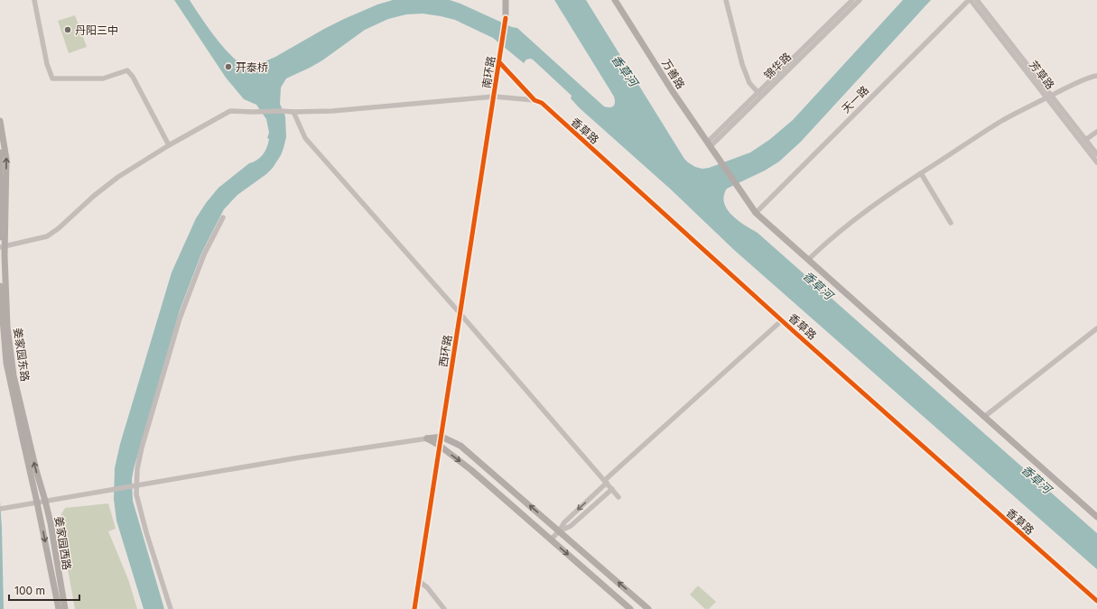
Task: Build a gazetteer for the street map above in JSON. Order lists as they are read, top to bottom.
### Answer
{
  "streets": {
    "main road": ["万善路", "姜家园东路", "姜家园西路"],
    "street": [
      "锦华路",
      "南环路",
      "芳草路",
      "天一路",
      "香草路",
      "西环路"
    ]
  },
  "crossings": [
    ["锦华路", "万善路"],
    ["南环路", "香草路"],
    ["南环路", "西环路"],
    ["万善路", "天一路"],
    ["芳草路", "天一路"],
    ["姜家园东路", "姜家园西路"]
  ],
  "water": ["香草河"],
  "places": ["丹阳三中", "开泰桥"],
  "scale_bar": "100 m"
}
